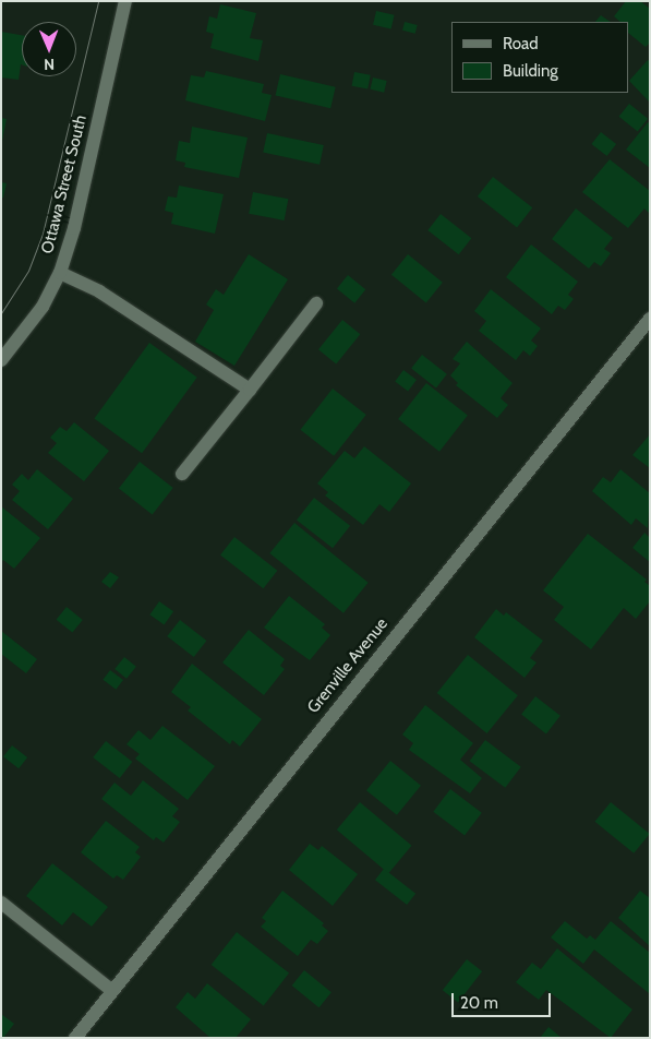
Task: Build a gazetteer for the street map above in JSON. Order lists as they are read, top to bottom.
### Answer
{
  "streets": {
    "street": ["Ottawa Street South", "Grenville Avenue"]
  },
  "legend": ["Road", "Building"],
  "scale_bar": "20 m",
  "north": "bottom"
}
